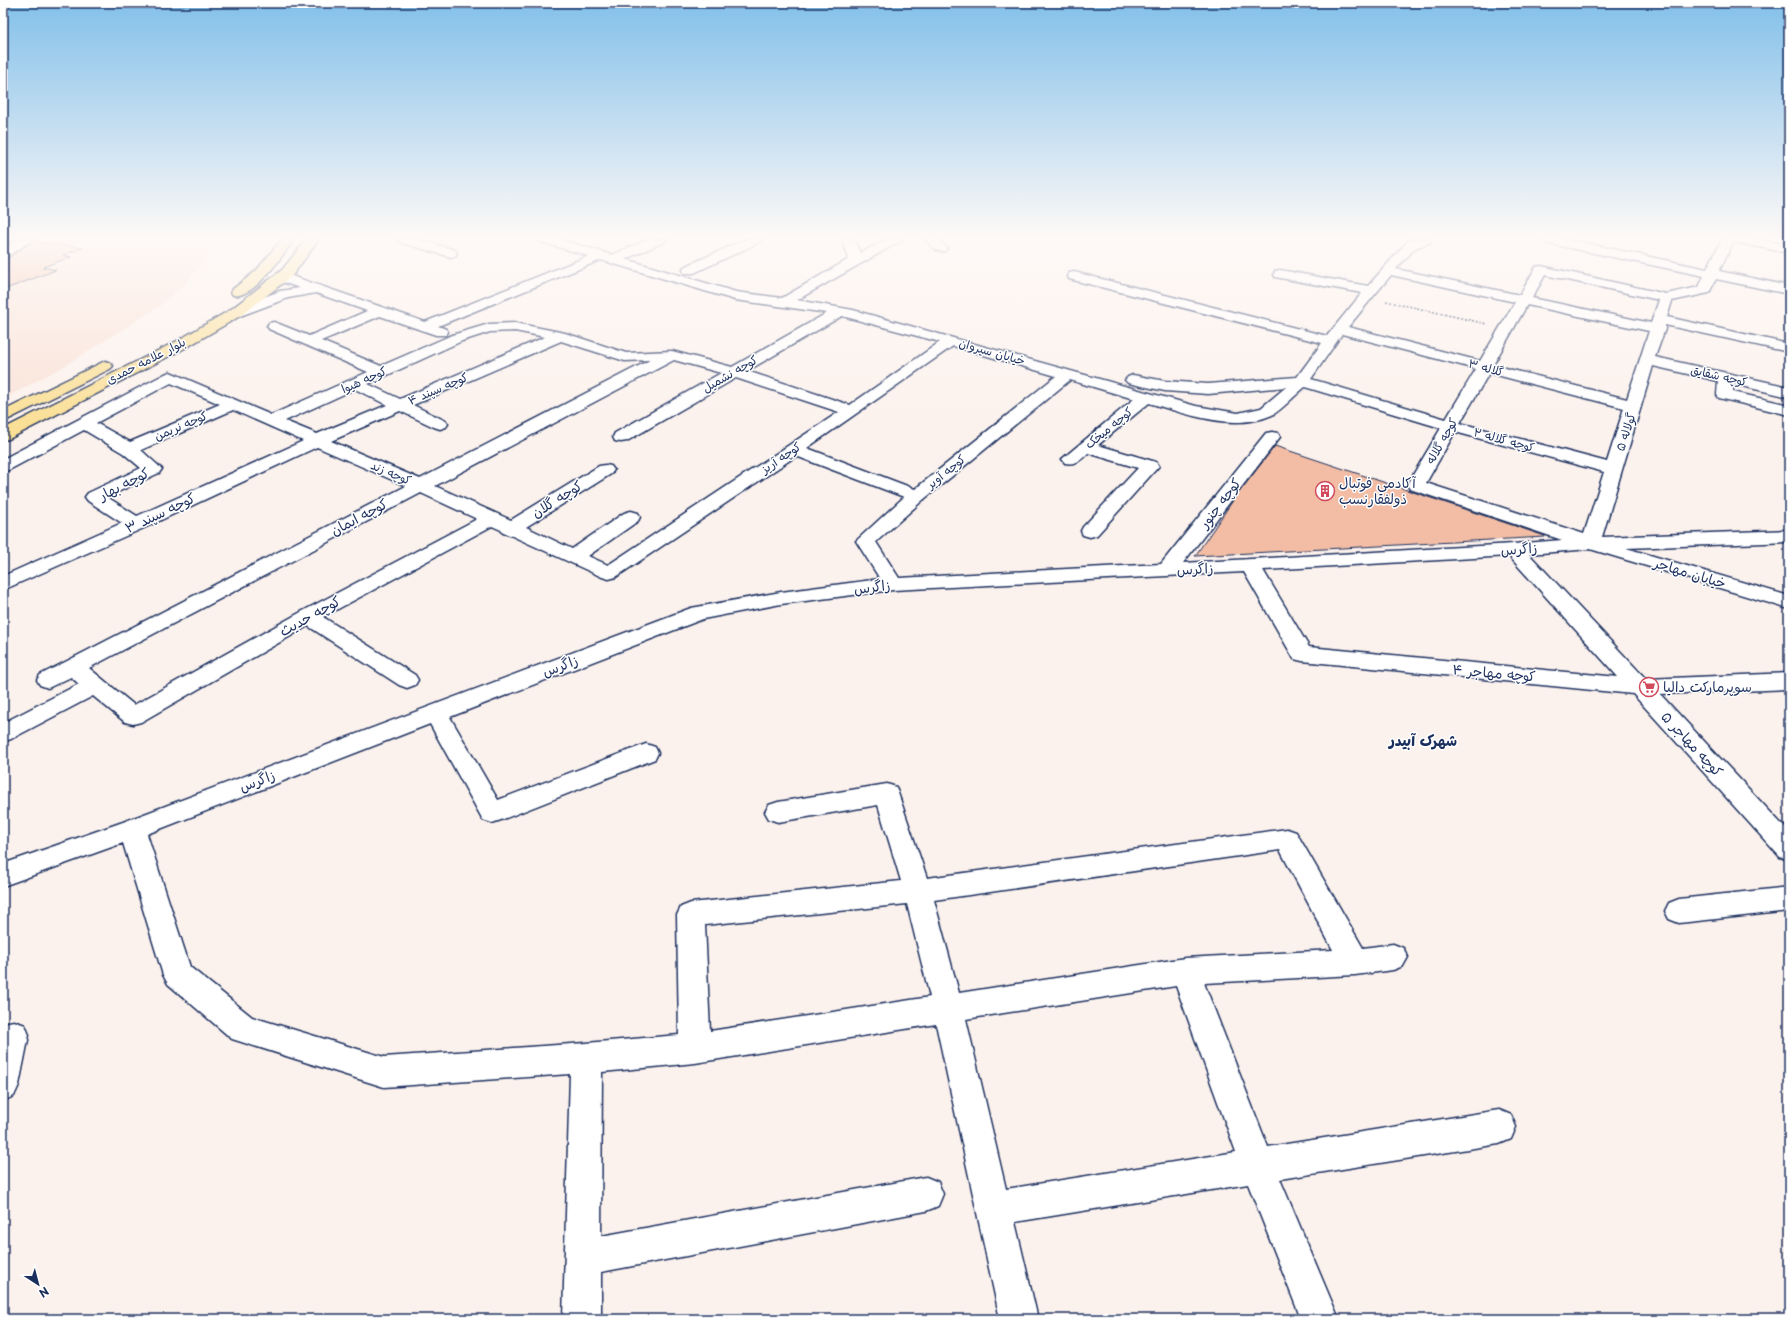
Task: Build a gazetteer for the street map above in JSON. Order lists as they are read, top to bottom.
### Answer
{
  "streets": {
    "main road": ["بلوار علامه حمدی"],
    "street": [
      "خیابان سیروان",
      "گلاله ۳",
      "کوچه نشمیل",
      "کوچه شقایق",
      "کوچه هیوا",
      "کوچه سپند ۴",
      "کوچه نریمن",
      "کوچه میخک",
      "گولاله ۵",
      "کوچه گلاله ۲",
      "کوچه گلاله",
      "کوچه آریز",
      "کوچه آویر",
      "کوچه زند",
      "کوچه بهار",
      "کوچه گلان",
      "کوچه چنور",
      "کوچه سپند ۳",
      "کوچه ایمان",
      "زاگرس",
      "خیابان مهاجر",
      "کوچه حدیث",
      "کوچه مهاجر ۴",
      "کوچه مهاجر ۵"
    ]
  },
  "crossings": [
    ["خیابان سیروان", "گلاله ۳"],
    ["خیابان سیروان", "کوچه نشمیل"],
    ["خیابان سیروان", "کوچه میخک"],
    ["خیابان سیروان", "کوچه گلاله ۲"],
    ["خیابان سیروان", "کوچه آریز"],
    ["خیابان سیروان", "کوچه آویر"],
    ["گلاله ۳", "گولاله ۵"],
    ["گلاله ۳", "کوچه گلاله"],
    ["کوچه نشمیل", "کوچه هیوا"],
    ["کوچه شقایق", "گولاله ۵"],
    ["کوچه هیوا", "کوچه سپند ۴"],
    ["کوچه هیوا", "کوچه آریز"],
    ["کوچه هیوا", "کوچه زند"],
    ["کوچه هیوا", "کوچه ایمان"],
    ["کوچه سپند ۴", "کوچه زند"],
    ["کوچه سپند ۴", "کوچه سپند ۳"],
    ["کوچه نریمن", "کوچه زند"],
    ["کوچه نریمن", "کوچه بهار"],
    ["گولاله ۵", "کوچه گلاله ۲"],
    ["گولاله ۵", "کوچه گلاله"],
    ["گولاله ۵", "زاگرس"],
    ["گولاله ۵", "خیابان مهاجر"],
    ["کوچه گلاله ۲", "کوچه گلاله"],
    ["کوچه گلاله", "زاگرس"],
    ["کوچه گلاله", "خیابان مهاجر"],
    ["کوچه آریز", "کوچه زند"],
    ["کوچه آویر", "زاگرس"],
    ["کوچه زند", "کوچه گلان"],
    ["کوچه زند", "کوچه سپند ۳"],
    ["کوچه زند", "کوچه ایمان"],
    ["کوچه زند", "کوچه حدیث"],
    ["کوچه بهار", "کوچه سپند ۳"],
    ["کوچه چنور", "زاگرس"],
    ["زاگرس", "خیابان مهاجر"],
    ["زاگرس", "کوچه مهاجر ۴"],
    ["زاگرس", "کوچه مهاجر ۵"],
    ["کوچه مهاجر ۴", "کوچه مهاجر ۵"]
  ],
  "districts": ["شهرک آبیدر"],
  "places": {
    "building": ["آکادمی فوتبال ذولفقارنسب"],
    "supermarket": ["سوپرمارکت دالیا"]
  },
  "north": "bottom right"
}
